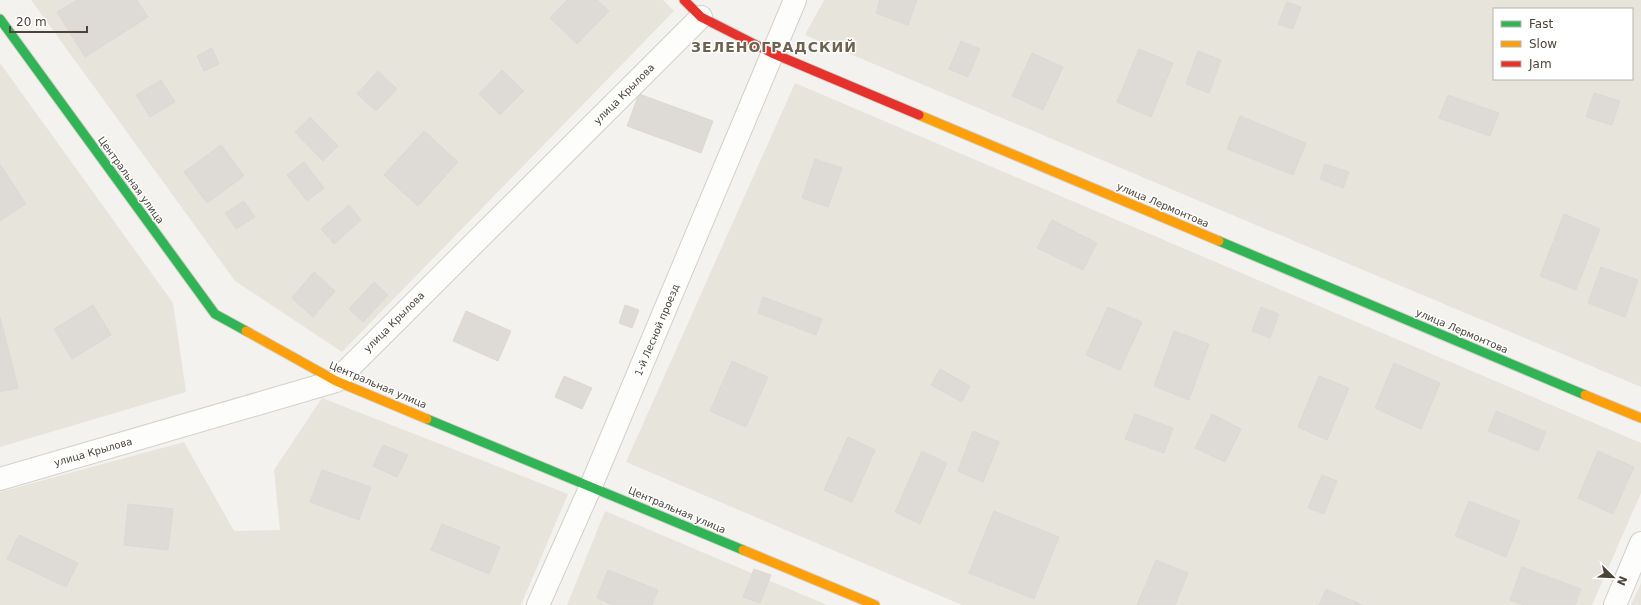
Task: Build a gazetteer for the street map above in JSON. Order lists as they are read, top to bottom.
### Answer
{
  "streets": {
    "street": [
      "улица Крылова",
      "Центральная улица",
      "улица Лермонтова",
      "1-й Лесной проезд"
    ]
  },
  "crossings": [
    ["улица Крылова", "Центральная улица"],
    ["улица Крылова", "улица Лермонтова"],
    ["Центральная улица", "1-й Лесной проезд"],
    ["улица Лермонтова", "1-й Лесной проезд"]
  ],
  "districts": ["ЗЕЛЕНОГРАДСКИЙ"],
  "legend": ["Fast", "Slow", "Jam"],
  "scale_bar": "20 m",
  "north": "bottom right"
}
